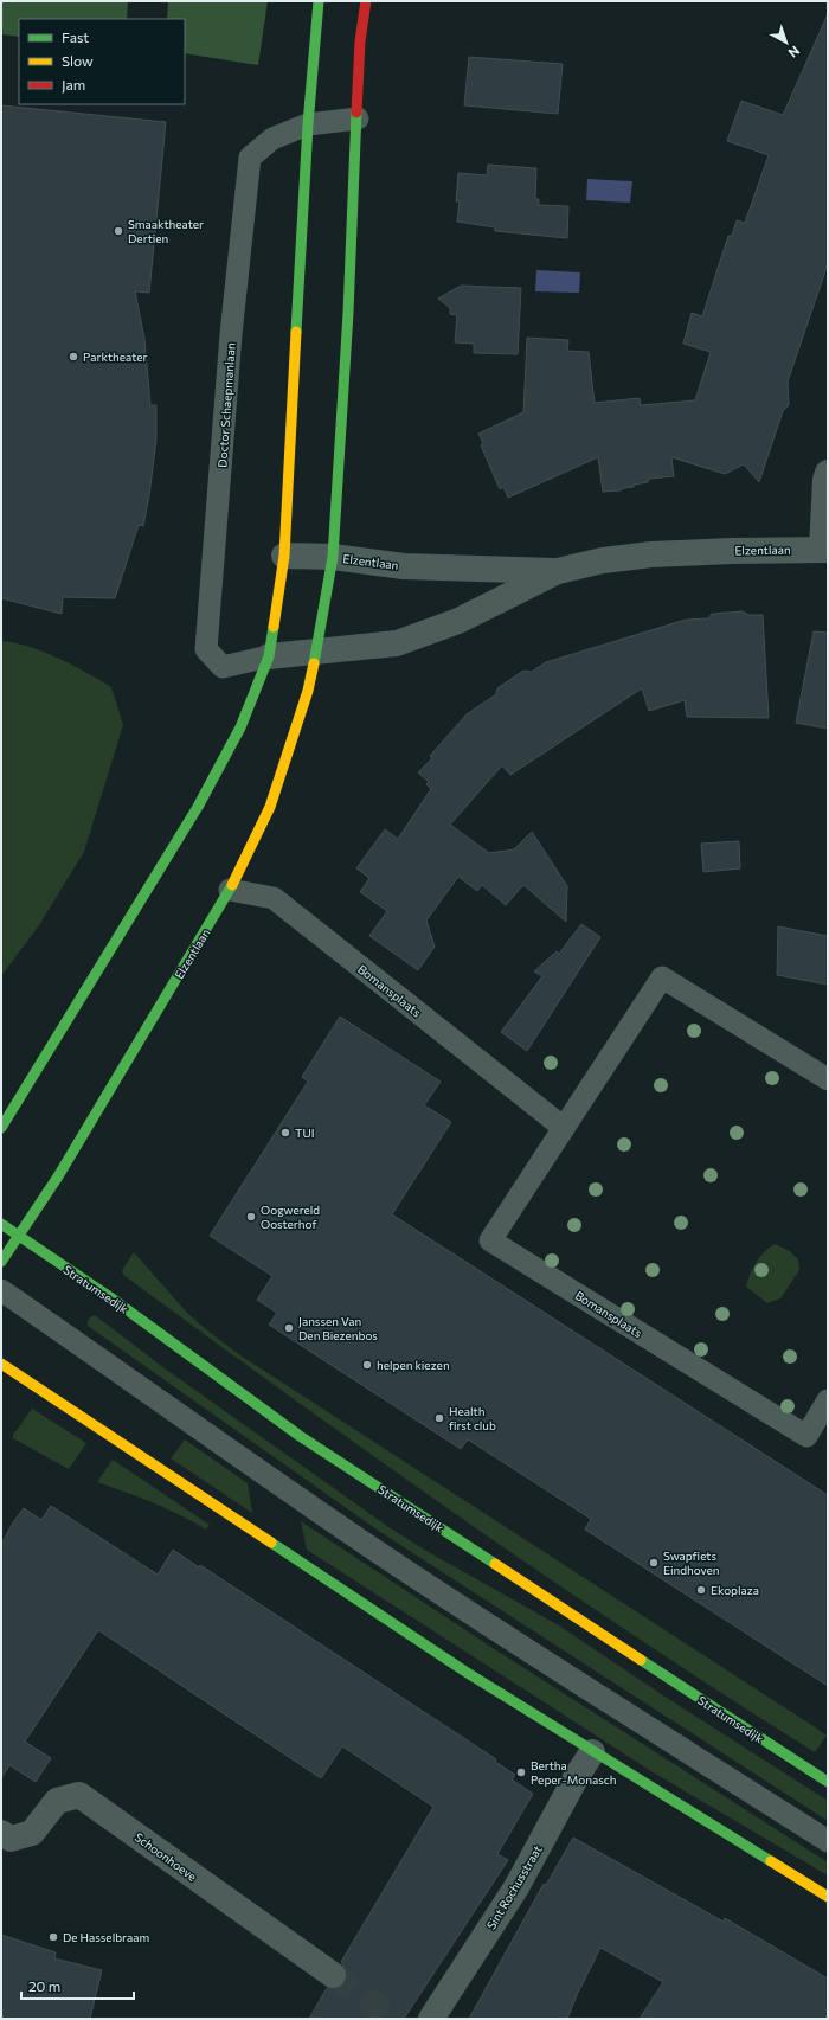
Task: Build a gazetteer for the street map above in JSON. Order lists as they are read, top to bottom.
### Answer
{
  "streets": {
    "main road": ["Elzentlaan", "Stratumsedijk"],
    "street": ["Schoonhoeve", "Sint Rochusstraat"],
    "lane": ["Doctor Schaepmanlaan", "Bomansplaats"]
  },
  "crossings": [
    ["Doctor Schaepmanlaan", "Elzentlaan"],
    ["Elzentlaan", "Bomansplaats"],
    ["Elzentlaan", "Stratumsedijk"]
  ],
  "places": [
    "Smaaktheater Dertien",
    "Parktheater",
    "TUI",
    "Oogwereld Oosterhof",
    "Janssen Van Den Biezenbos",
    "helpen kiezen",
    "Health first club",
    "Swapfiets Eindhoven",
    "Ekoplaza",
    "Bertha Peper-Monasch",
    "De Hasselbraam"
  ],
  "legend": ["Fast", "Slow", "Jam"],
  "scale_bar": "20 m",
  "north": "bottom right"
}
